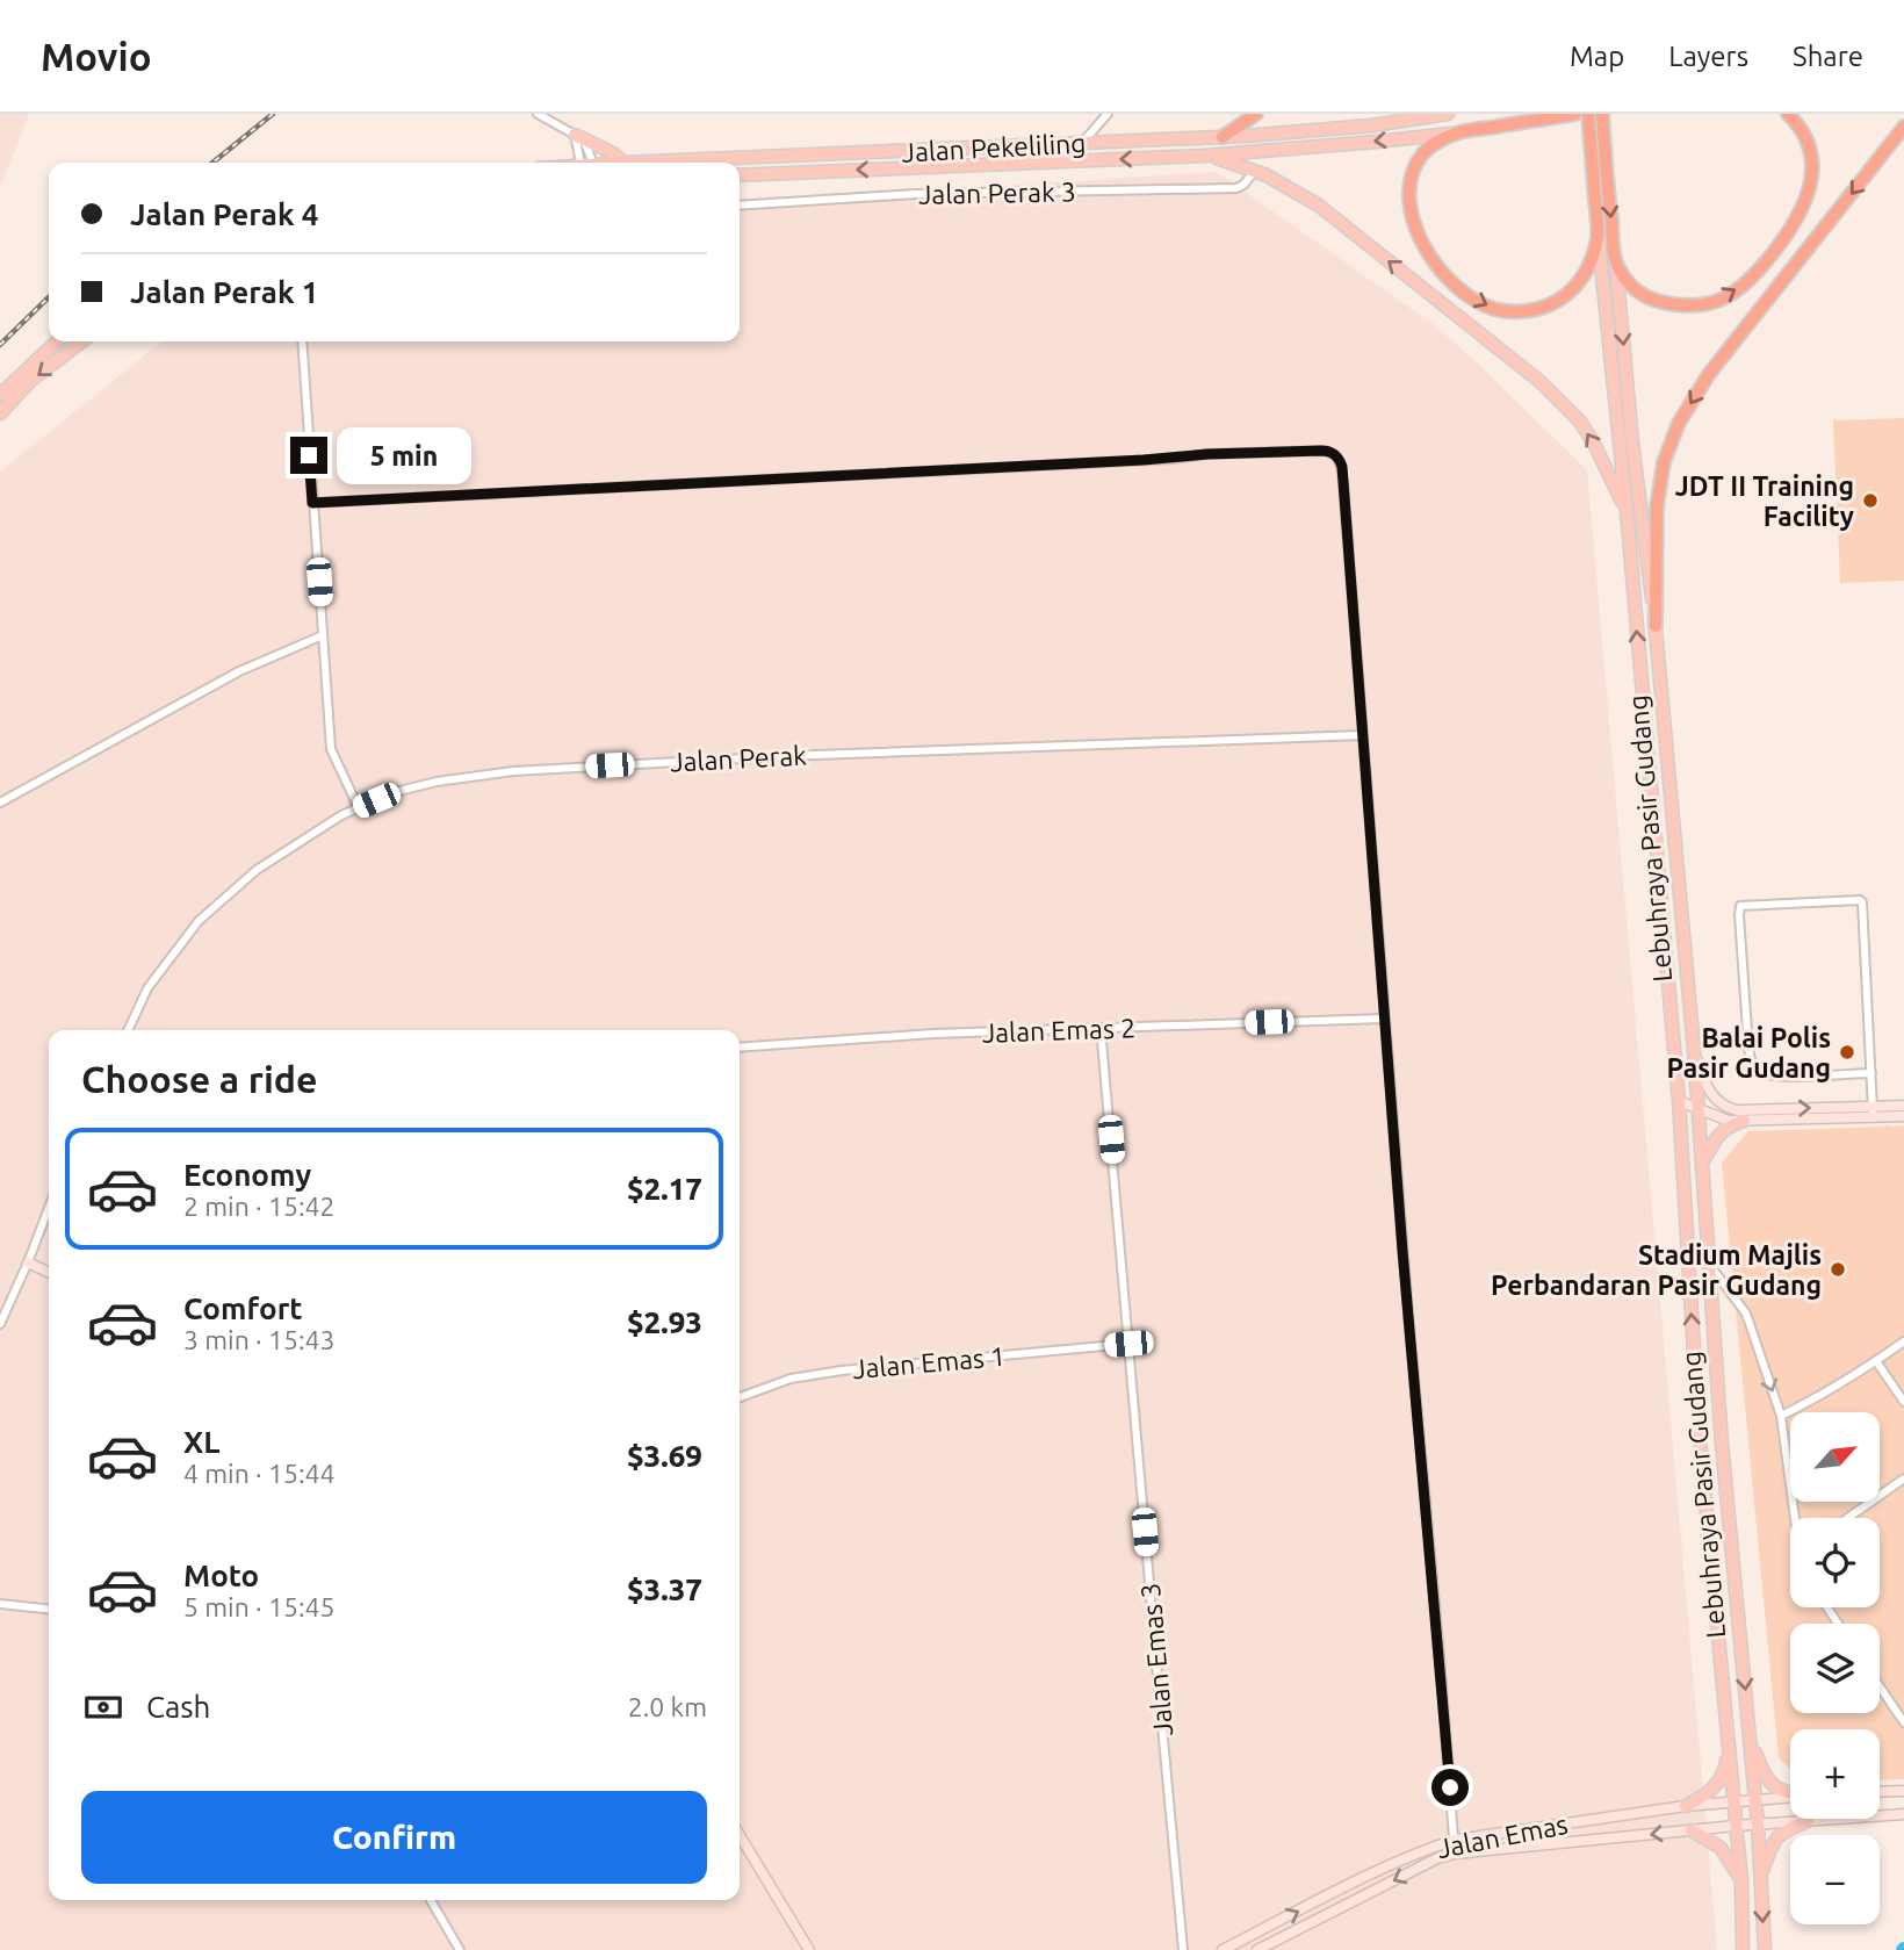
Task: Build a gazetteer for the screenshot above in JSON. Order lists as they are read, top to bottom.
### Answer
{
  "streets": {
    "highway": ["Lebuhraya Pasir Gudang"],
    "main road": ["Jalan Pekeliling", "Jalan Emas"],
    "street": [
      "Jalan Perak 3",
      "Jalan Perak",
      "Jalan Emas 2",
      "Jalan Emas 1",
      "Jalan Emas 3"
    ]
  },
  "crossings": [
    ["Lebuhraya Pasir Gudang", "Jalan Emas"],
    ["Jalan Emas 2", "Jalan Emas 3"],
    ["Jalan Emas 1", "Jalan Emas 3"]
  ],
  "places": ["JDT II Training Facility", "Balai Polis Pasir Gudang", "Stadium Majlis Perbandaran Pasir Gudang"],
  "north": "top right",
  "page": {
    "header": "Movio",
    "nav": ["Map", "Layers", "Share"],
    "banner": ["Jalan Perak 4", "Jalan Perak 1"],
    "bubble": "5 min",
    "heading": "Choose a ride",
    "list": [
      {
        "name": "Economy",
        "note": "2 min · 15:42",
        "value": "$2.17"
      },
      {
        "name": "Comfort",
        "note": "3 min · 15:43",
        "value": "$2.93"
      },
      {
        "name": "XL",
        "note": "4 min · 15:44",
        "value": "$3.69"
      },
      {
        "name": "Moto",
        "note": "5 min · 15:45",
        "value": "$3.37"
      }
    ],
    "map_buttons": ["+", "−"],
    "pay": ["Cash", "2.0 km"],
    "buttons": "Confirm"
  }
}
